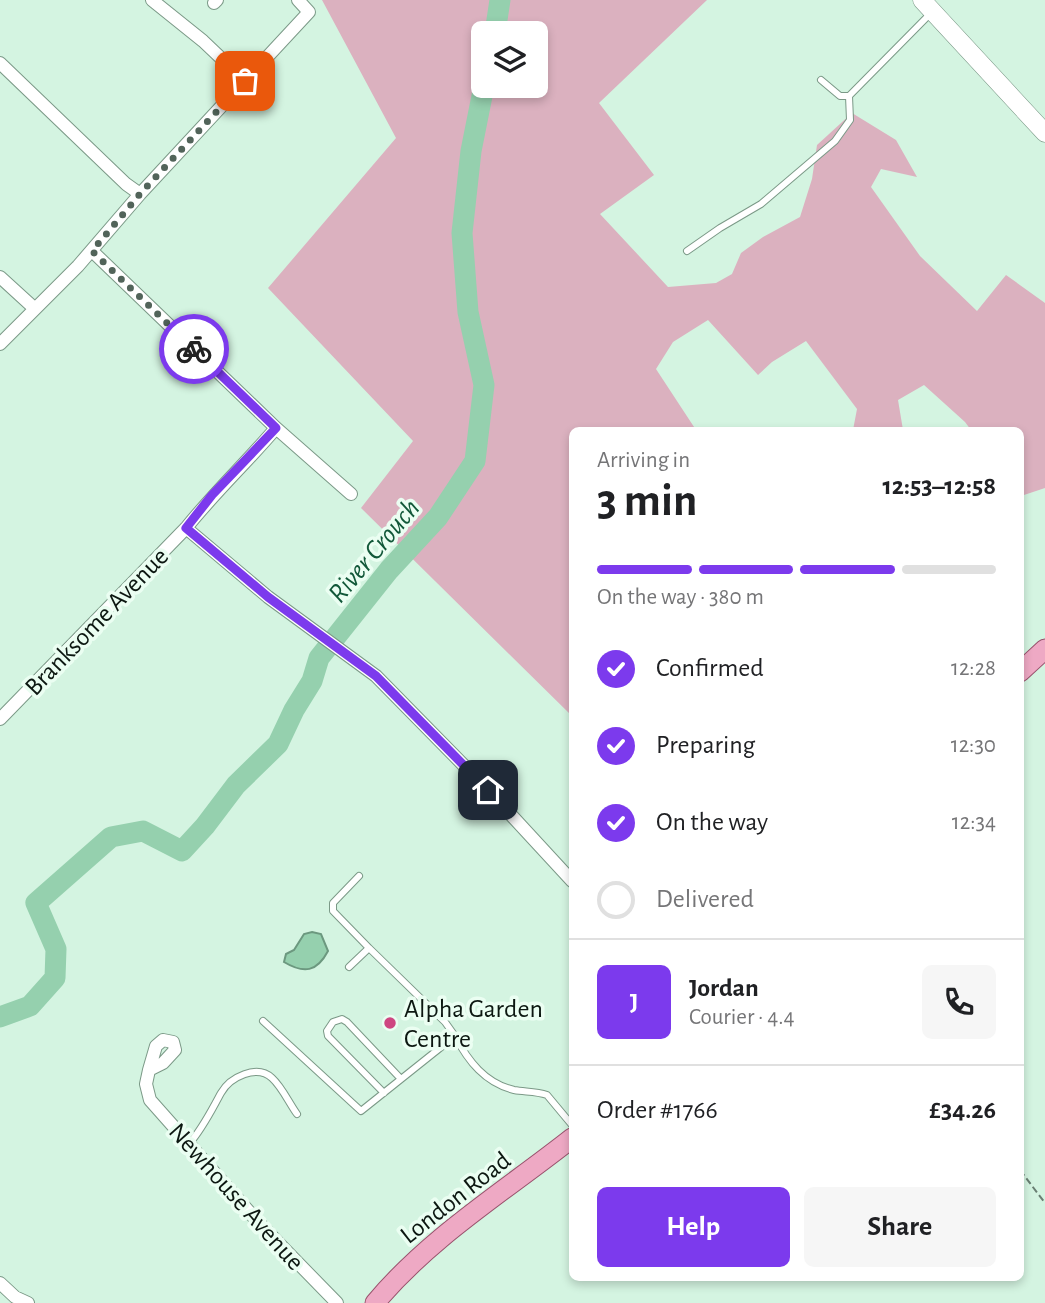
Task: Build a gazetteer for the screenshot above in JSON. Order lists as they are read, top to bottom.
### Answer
{
  "streets": {
    "main road": ["London Road"],
    "street": ["Branksome Avenue", "Newhouse Avenue"]
  },
  "water": ["River Crouch"],
  "places": ["Alpha Garden Centre"],
  "page": {
    "heading": ["3 min", "Arriving in", "12:53–12:58"],
    "panel": [
      "Jordan",
      "Courier · 4.4",
      "Order #1766",
      "£34.26"
    ],
    "bar": "On the way · 380 m",
    "list": [
      ["Confirmed", "12:28"],
      ["Preparing", "12:30"],
      ["On the way", "12:34"],
      "Delivered"
    ],
    "round": "J",
    "buttons": ["Help", "Share"]
  }
}
